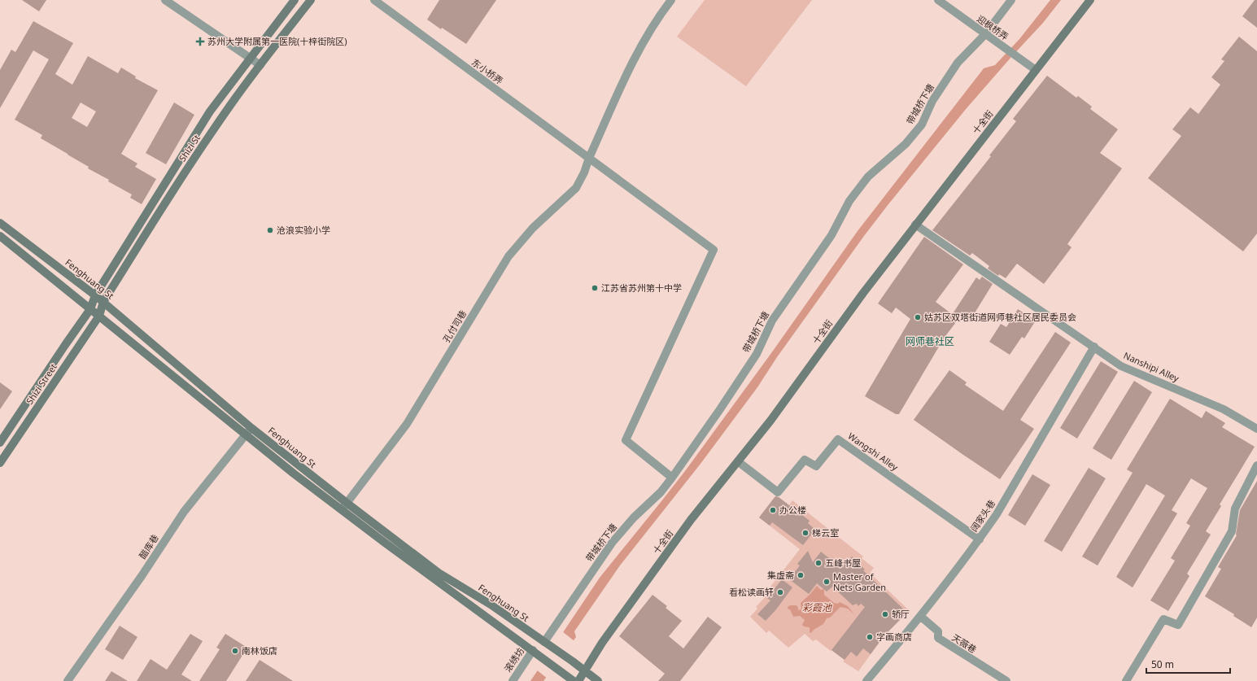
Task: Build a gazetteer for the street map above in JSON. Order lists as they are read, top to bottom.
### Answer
{
  "streets": {
    "main road": [
      "十全街",
      "Shizi St",
      "Fenghuang St",
      "Shizi Street"
    ],
    "street": [
      "迎枫桥弄",
      "东小桥弄",
      "带城桥下塘",
      "孔付司巷",
      "Nanshipi Alley",
      "Wangshi Alley",
      "阔家头巷",
      "醋库巷",
      "天薇巷",
      "滚绣坊"
    ]
  },
  "crossings": [
    ["迎枫桥弄", "带城桥下塘"],
    ["迎枫桥弄", "十全街"],
    ["东小桥弄", "带城桥下塘"],
    ["东小桥弄", "孔付司巷"],
    ["带城桥下塘", "Fenghuang St"],
    ["十全街", "Fenghuang St"],
    ["十全街", "Nanshipi Alley"],
    ["十全街", "Wangshi Alley"],
    ["Shizi St", "Fenghuang St"],
    ["Shizi St", "Shizi Street"],
    ["Fenghuang St", "孔付司巷"],
    ["Fenghuang St", "Shizi Street"],
    ["Fenghuang St", "醋库巷"],
    ["Fenghuang St", "滚绣坊"],
    ["Nanshipi Alley", "阔家头巷"],
    ["Wangshi Alley", "阔家头巷"],
    ["阔家头巷", "天薇巷"]
  ],
  "districts": ["网师巷社区"],
  "water": ["彩霞池"],
  "places": {
    "health": ["苏州大学附属第一医院(十梓街院区)"],
    "other": [
      "沧浪实验小学",
      "江苏省苏州第十中学",
      "姑苏区双塔街道网师巷社区居民委员会",
      "办公楼",
      "梯云室",
      "五峰书屋",
      "集虚斋",
      "Master of Nets Garden",
      "看松读画轩",
      "轿厅",
      "字画商店",
      "南林饭店"
    ]
  },
  "scale_bar": "50 m"
}
